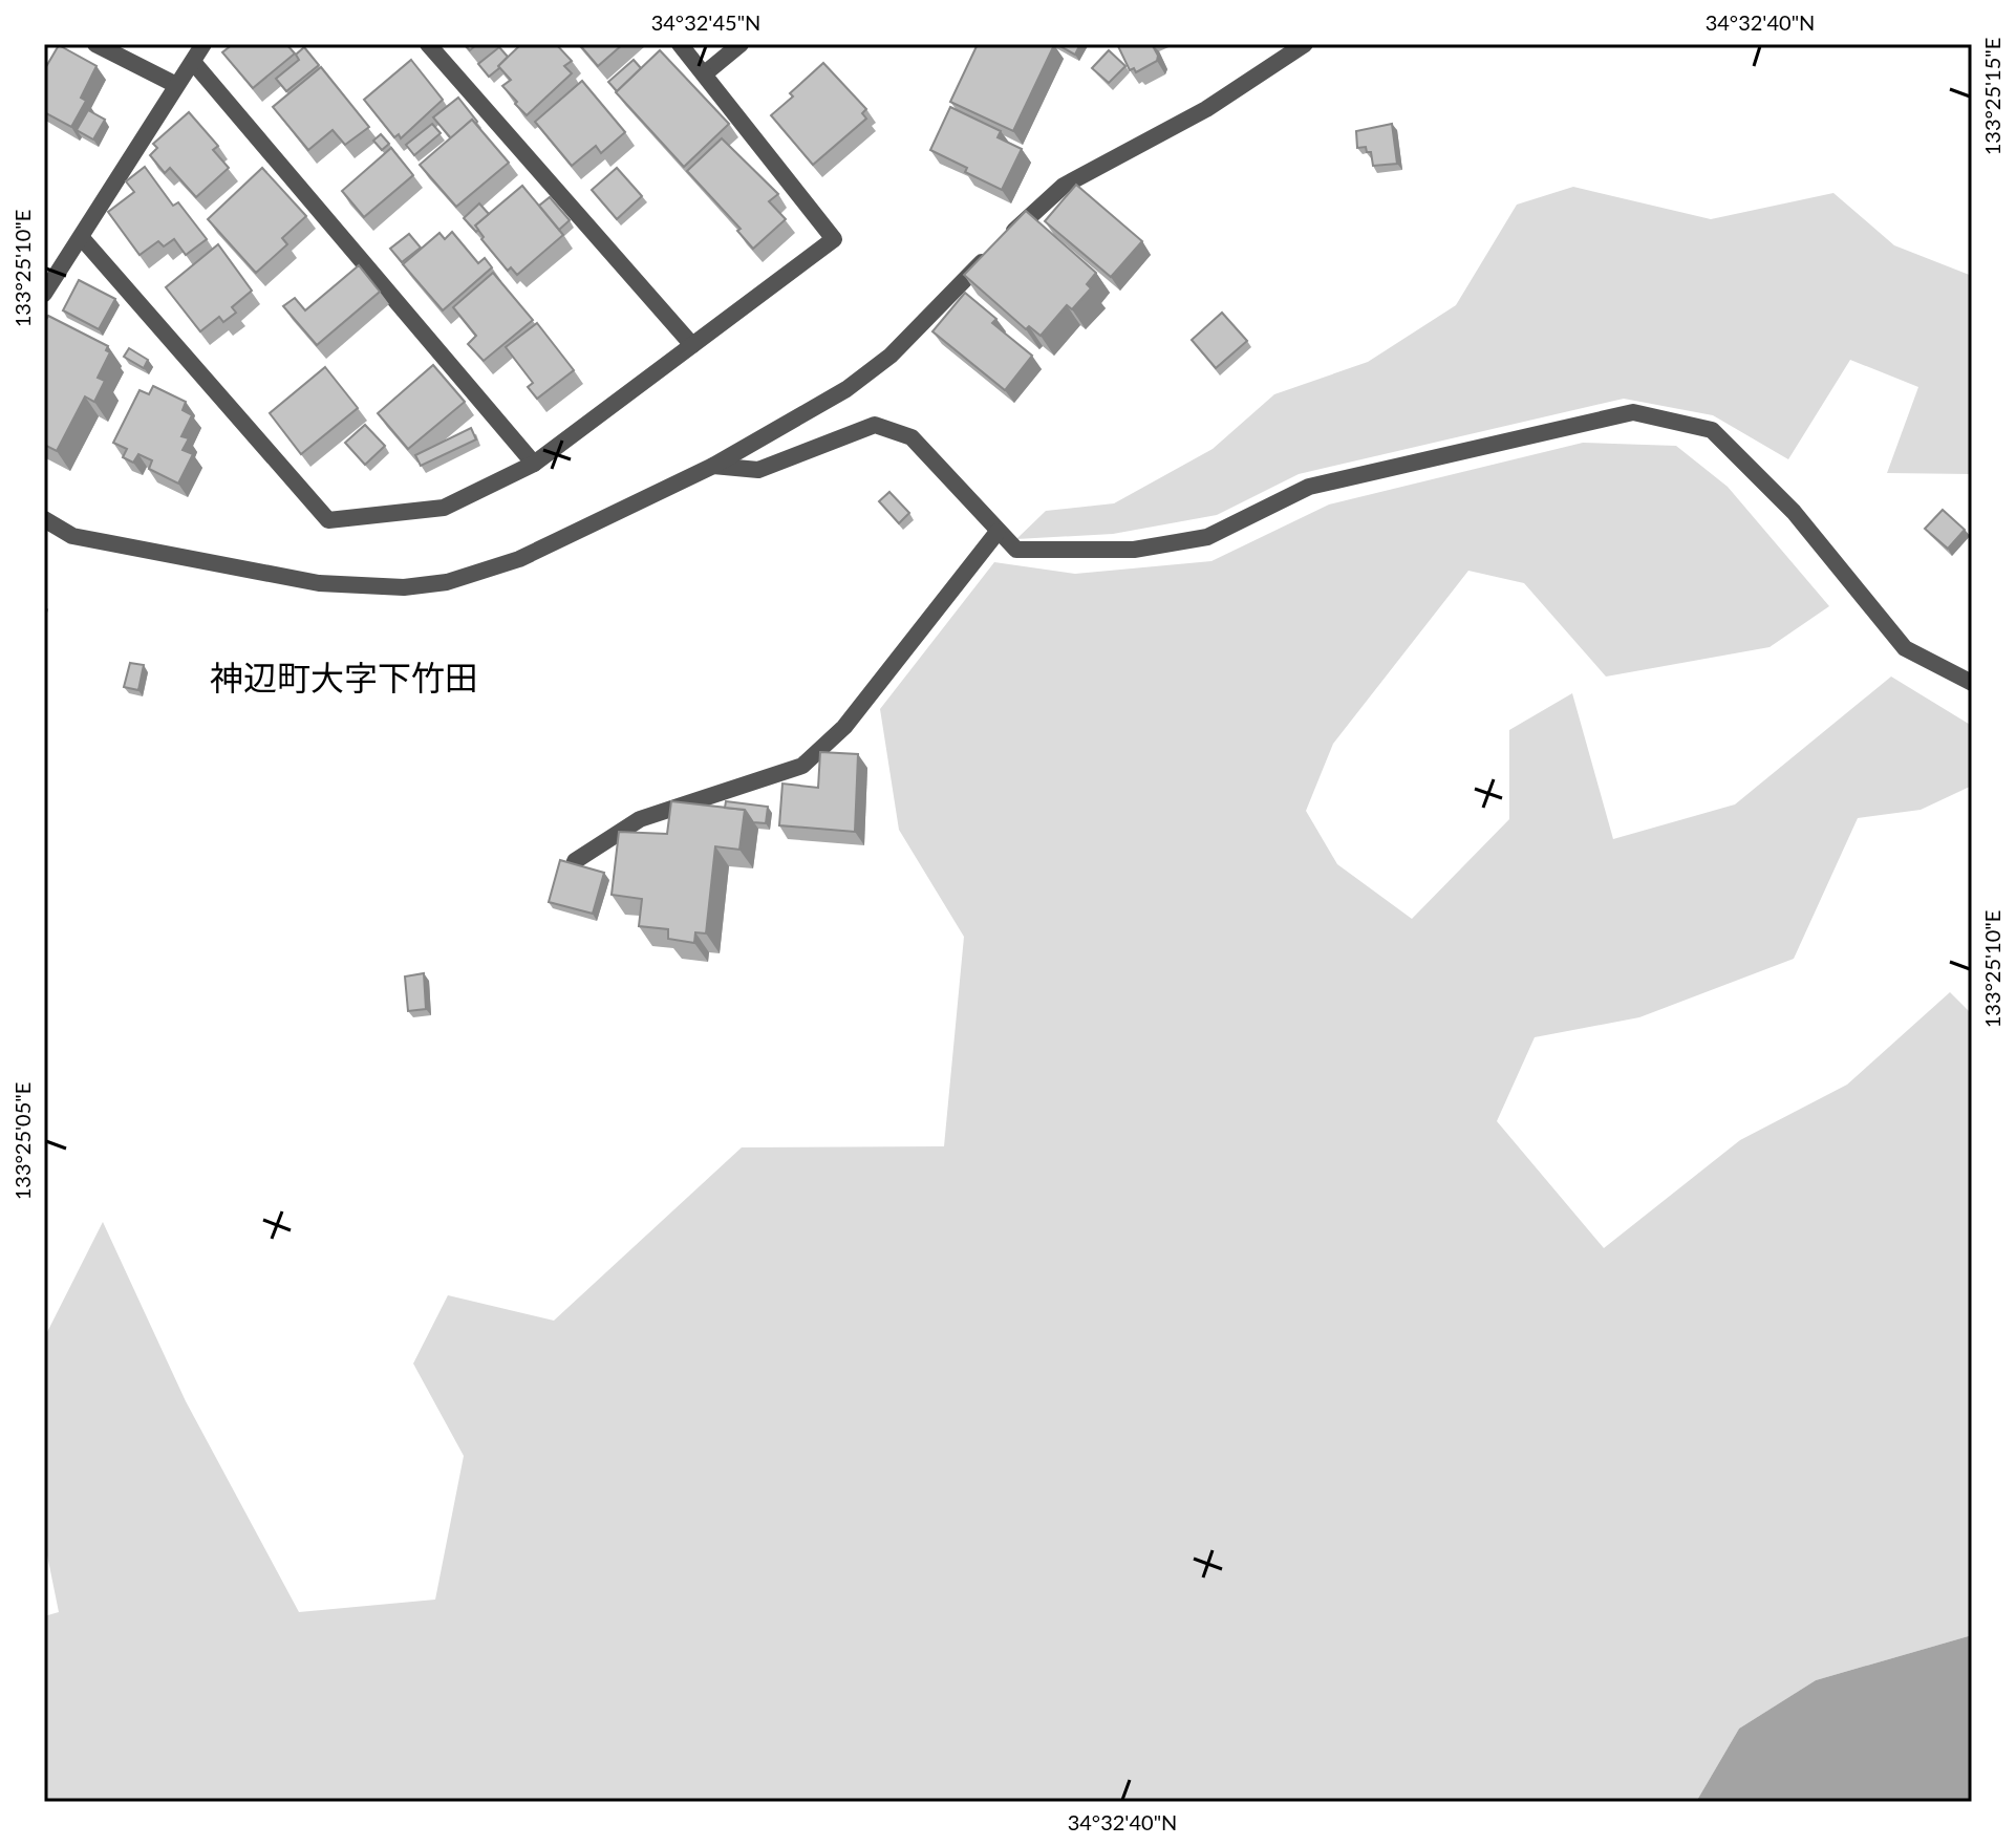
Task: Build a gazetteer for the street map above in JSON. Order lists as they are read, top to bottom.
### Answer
{
  "districts": ["神辺町大字下竹田"],
  "coordinates": [
    "34°32'45\"N",
    "34°32'40\"N",
    "133°25'15\"E",
    "133°25'10\"E",
    "133°25'05\"E"
  ]
}
